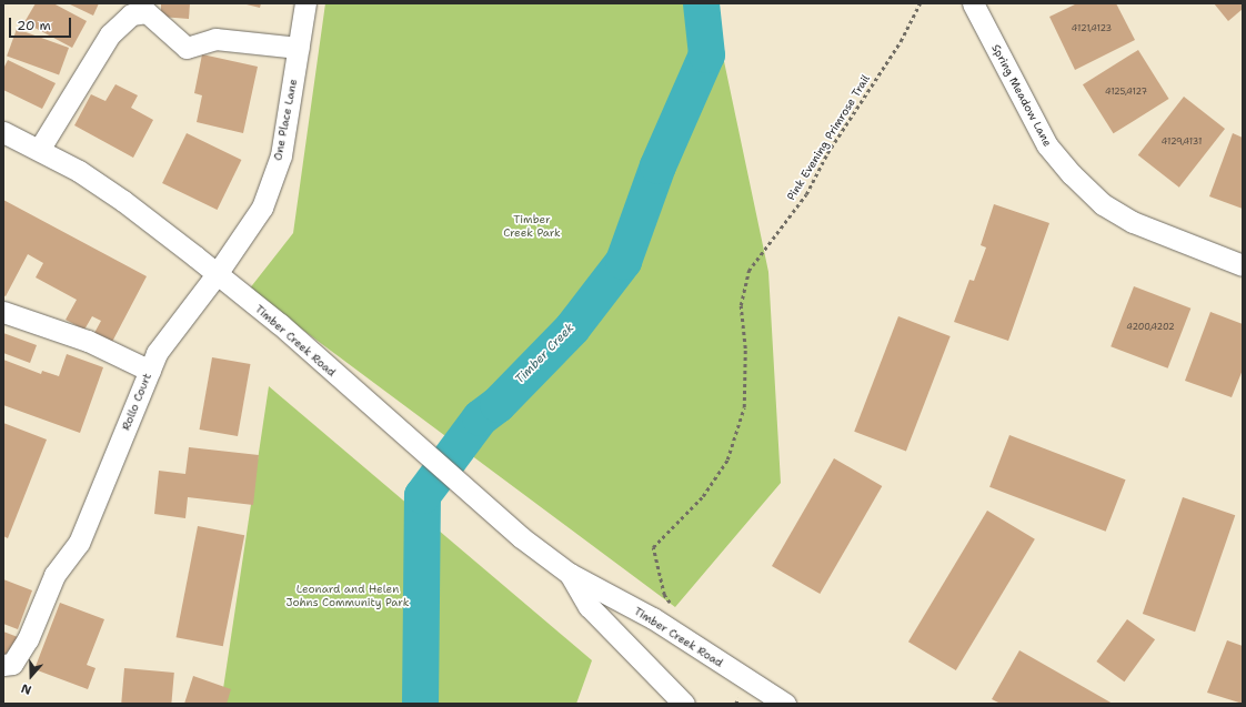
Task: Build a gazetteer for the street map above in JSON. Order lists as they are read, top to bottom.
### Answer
{
  "streets": {
    "street": [
      "Spring Meadow Lane",
      "One Place Lane",
      "Timber Creek Road",
      "Rollo Court"
    ],
    "path": ["Pink Evening Primrose Trail"]
  },
  "crossings": [
    ["One Place Lane", "Timber Creek Road"],
    ["One Place Lane", "Rollo Court"],
    ["Timber Creek Road", "Rollo Court"]
  ],
  "water": ["Timber Creek"],
  "parks": ["Timber Creek Park", "Leonard and Helen Johns Community Park"],
  "house_numbers": [
    "4121,4123",
    "4125,4127",
    "4129,4131",
    "4200,4202"
  ],
  "scale_bar": "20 m",
  "north": "bottom"
}
